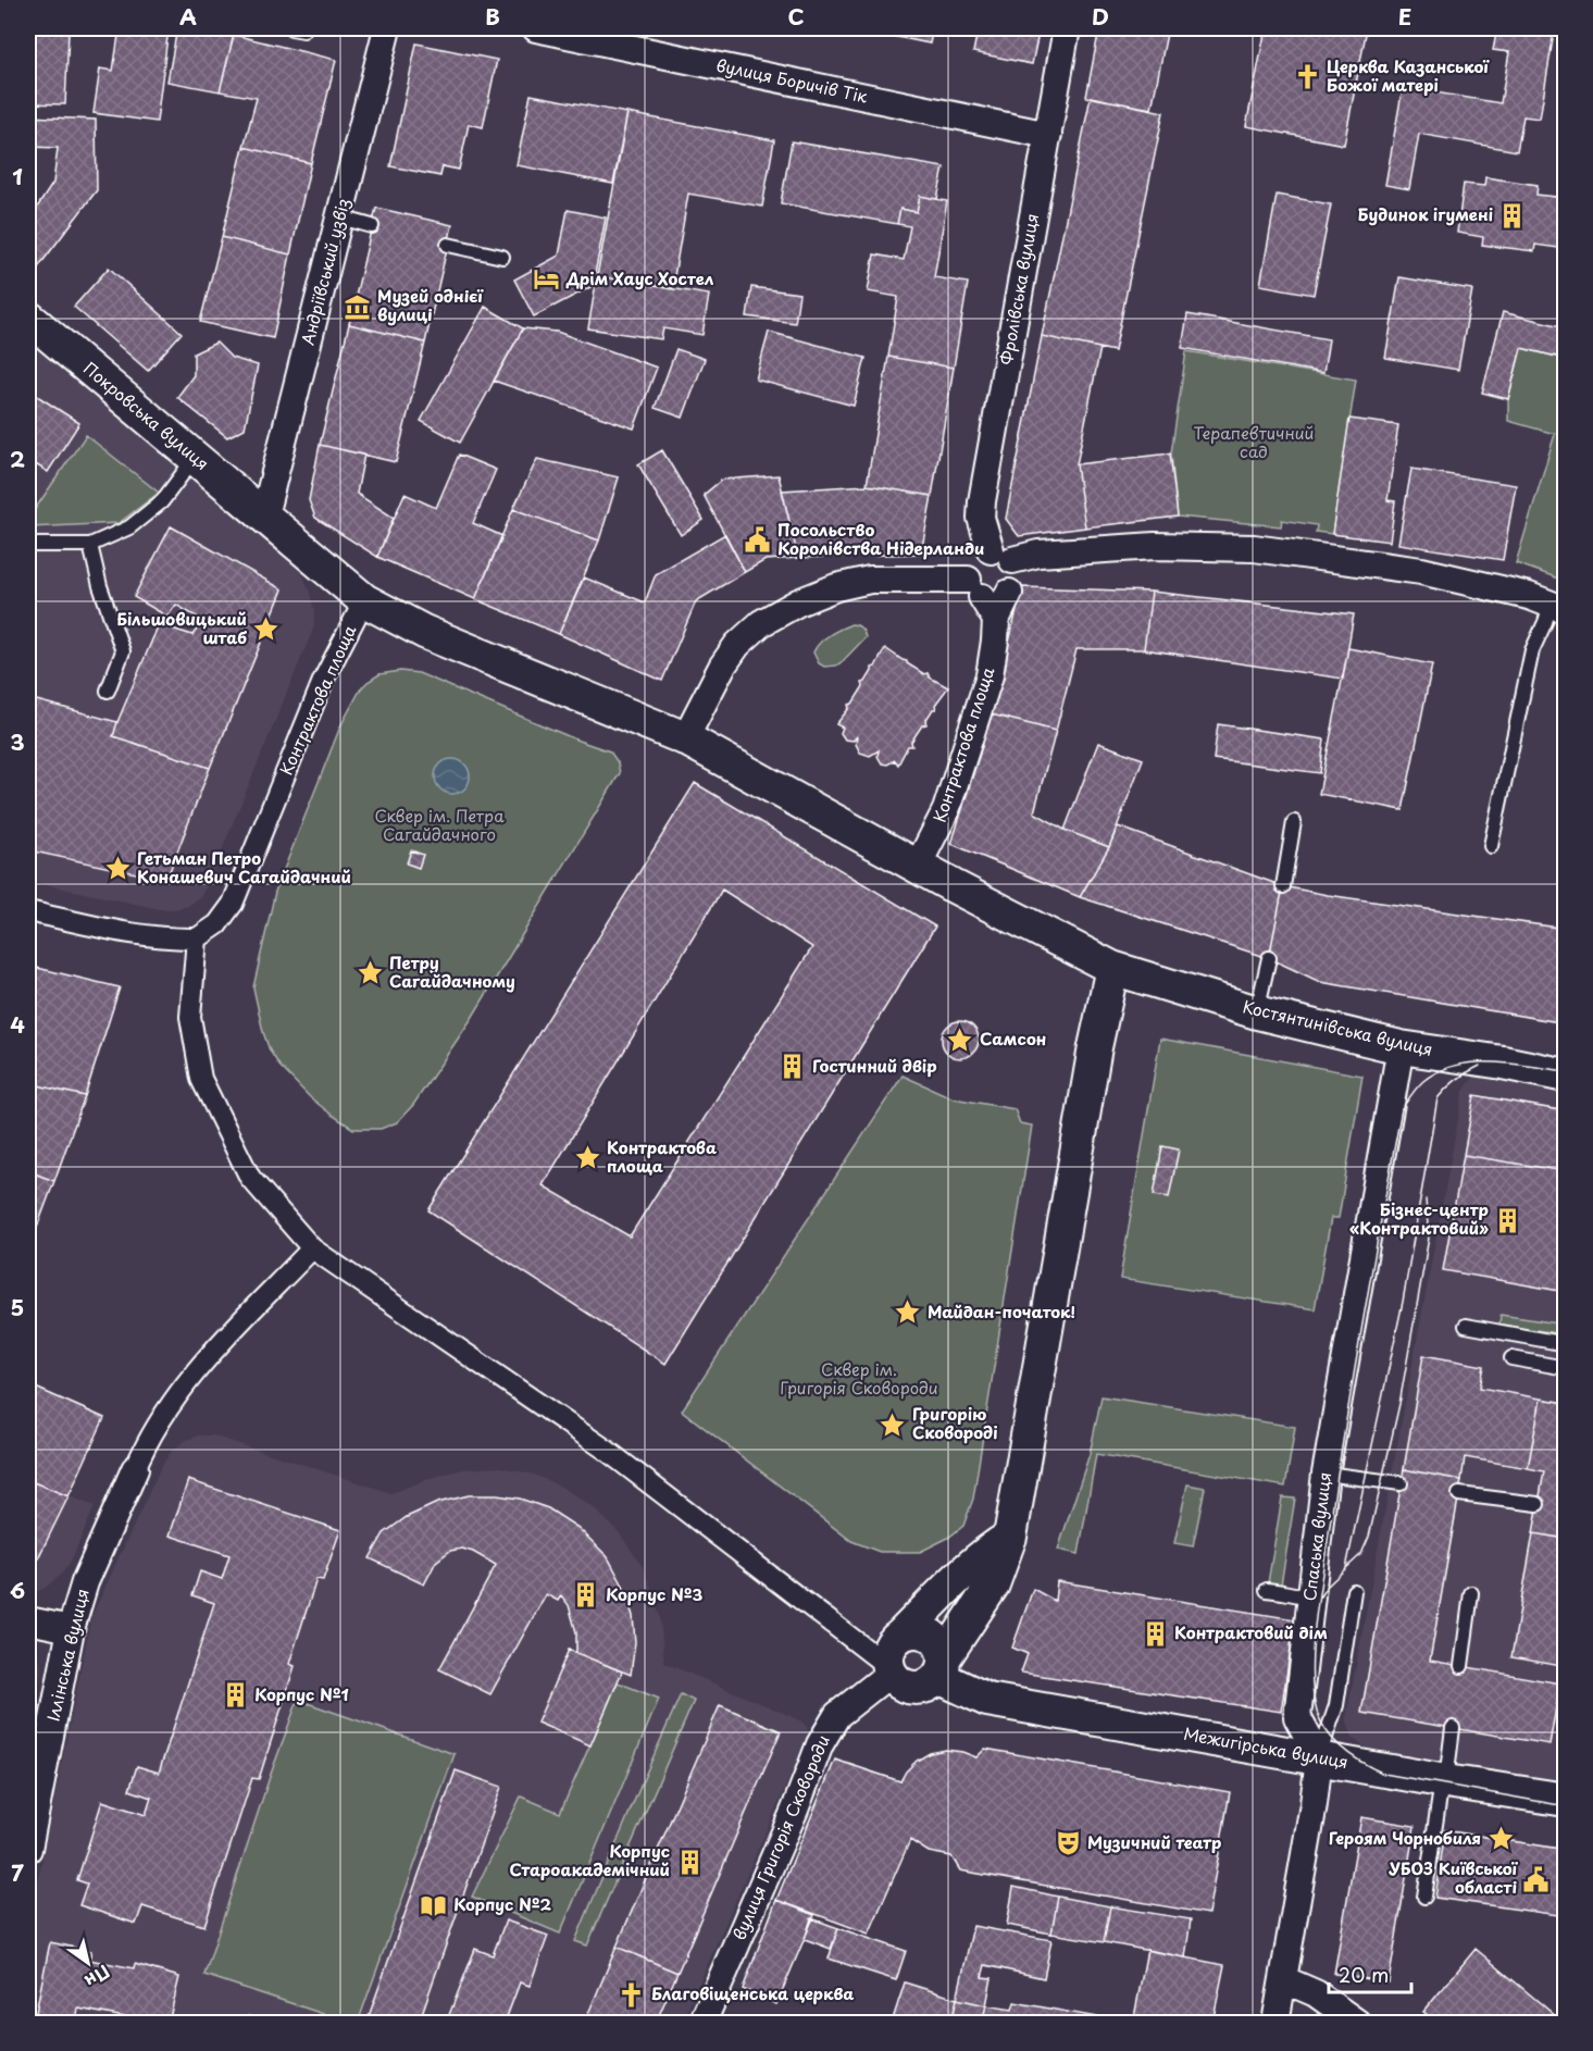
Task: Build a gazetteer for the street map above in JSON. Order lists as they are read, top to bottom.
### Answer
{
  "streets": {
    "street": [
      "вулиця Боричів Тік",
      "Андріївський узвіз",
      "Фролівська вулиця",
      "Покровська вулиця",
      "Контрактова площа",
      "Костянтинівська вулиця",
      "Спаська вулиця",
      "Іллінська вулиця",
      "Межигірська вулиця",
      "вулиця Григорія Сковороди"
    ]
  },
  "crossings": [
    ["вулиця Боричів Тік", "Фролівська вулиця"],
    ["Андріївський узвіз", "Покровська вулиця"],
    ["Фролівська вулиця", "Контрактова площа"],
    ["Костянтинівська вулиця", "Спаська вулиця"],
    ["Спаська вулиця", "Межигірська вулиця"],
    ["Межигірська вулиця", "вулиця Григорія Сковороди"]
  ],
  "parks": ["Терапевтичний сад", "Сквер ім. Петра Сагайдачного", "Сквер ім. Григорія Сковороди"],
  "places": {
    "church": ["Церква Казанської Божої матері", "Благовіщенська церква"],
    "building": [
      "Будинок ігумені",
      "Гостинний двір",
      "Бізнес-центр «Контрактовий»",
      "Корпус №3",
      "Контрактовий дім",
      "Корпус №1",
      "Корпус Староакадемічний"
    ],
    "hotel": ["Дрім Хаус Хостел"],
    "museum": ["Музей однієї вулиці"],
    "public building": ["Посольство Королівства Нідерланди", "УБОЗ Київської області"],
    "place": [
      "Більшовицький штаб",
      "Гетьман Петро Конашевич Сагайдачний",
      "Петру Сагайдачному",
      "Самсон",
      "Контрактова площа",
      "Майдан-початок!",
      "Григорію Сковороді",
      "Героям Чорнобиля"
    ],
    "theatre": ["Музичний театр"],
    "library": ["Корпус №2"]
  },
  "scale_bar": "20 m",
  "north": "bottom right",
  "grid": {
    "columns": [
      "A",
      "B",
      "C",
      "D",
      "E"
    ],
    "rows": [
      "1",
      "2",
      "3",
      "4",
      "5",
      "6",
      "7"
    ]
  }
}
